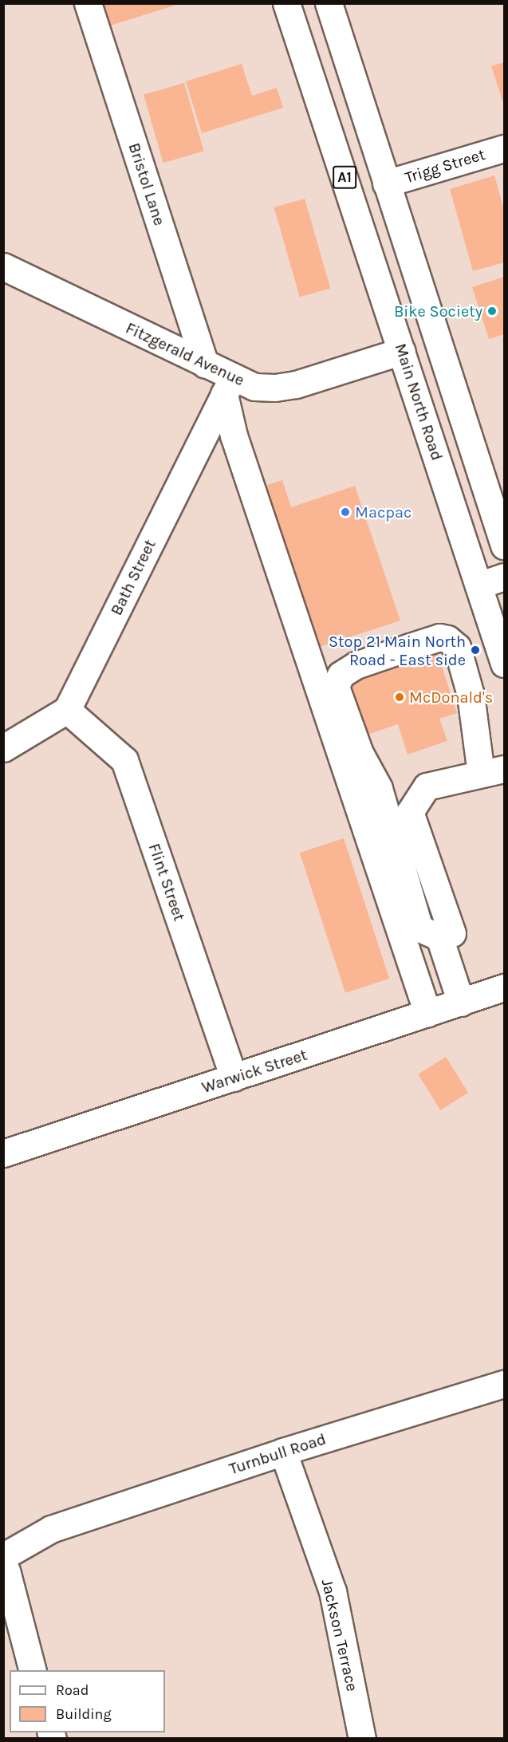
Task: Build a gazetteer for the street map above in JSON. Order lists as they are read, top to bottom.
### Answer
{
  "streets": {
    "main road": [
      "Trigg Street",
      "A1",
      "Bristol Lane",
      "Fitzgerald Avenue",
      "Main North Road",
      "Bath Street",
      "Flint Street",
      "Warwick Street",
      "Turnbull Road",
      "Jackson Terrace"
    ]
  },
  "crossings": [
    ["Trigg Street", "A1"],
    ["A1", "Fitzgerald Avenue"],
    ["Bristol Lane", "Fitzgerald Avenue"],
    ["Fitzgerald Avenue", "Main North Road"],
    ["Fitzgerald Avenue", "Bath Street"],
    ["Bath Street", "Flint Street"],
    ["Flint Street", "Warwick Street"],
    ["Turnbull Road", "Jackson Terrace"]
  ],
  "places": [
    "Bike Society",
    "Macpac",
    "Stop 21 Main North Road - East side",
    "McDonald's"
  ],
  "legend": ["Road", "Building"]
}
